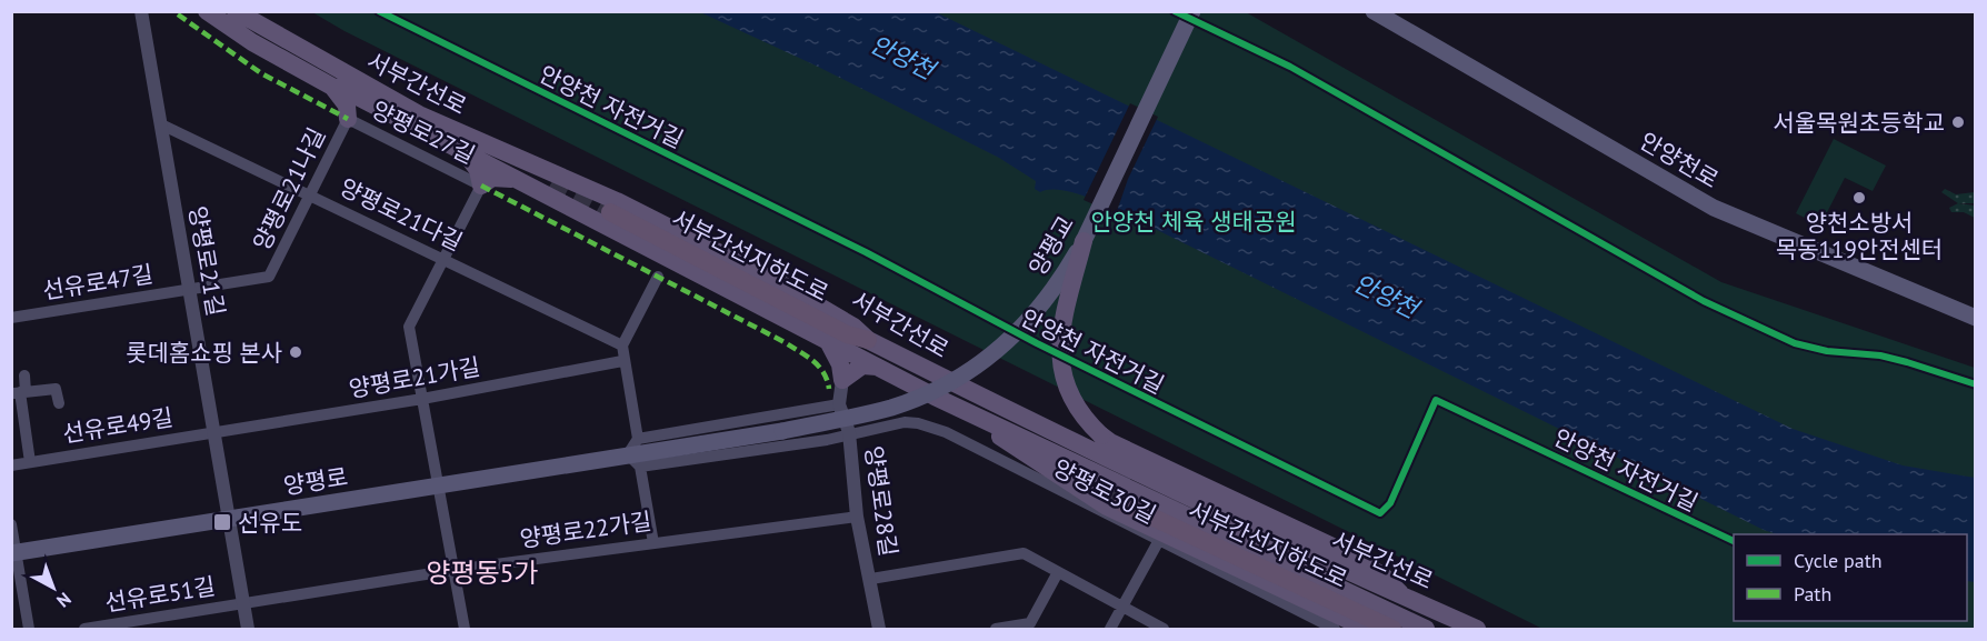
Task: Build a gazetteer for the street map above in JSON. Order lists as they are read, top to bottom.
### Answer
{
  "streets": {
    "highway": ["서부간선지하도로"],
    "main road": [
      "서부간선로",
      "안양천로",
      "양평교",
      "양평로"
    ],
    "street": [
      "양평로27길",
      "양평로21나길",
      "양평로21다길",
      "양평로21길",
      "선유로47길",
      "양평로21가길",
      "선유로49길",
      "양평로30길",
      "양평로28길",
      "양평로22가길",
      "선유로51길"
    ],
    "cycle path": ["안양천 자전거길"]
  },
  "crossings": [
    ["서부간선로", "서부간선지하도로"],
    ["양평로27길", "양평로21나길"],
    ["양평로21나길", "양평로21다길"],
    ["양평로21나길", "양평로21길"],
    ["양평로21나길", "선유로47길"],
    ["양평로21다길", "양평로21길"],
    ["양평교", "양평로"],
    ["양평로21길", "선유로47길"],
    ["양평로21길", "양평로21가길"],
    ["양평로21길", "선유로49길"],
    ["양평로21길", "양평로"],
    ["양평로21길", "양평로22가길"],
    ["양평로21길", "선유로51길"],
    ["양평로21가길", "선유로49길"],
    ["양평로30길", "양평로28길"],
    ["양평로28길", "양평로22가길"],
    ["양평로22가길", "선유로51길"]
  ],
  "districts": ["양평동5가"],
  "water": ["안양천"],
  "parks": ["안양천 체육 생태공원"],
  "places": {
    "other": ["서울목원초등학교", "양천소방서 목동119안전센터", "롯데홈쇼핑 본사"],
    "transit": ["선유도"]
  },
  "legend": ["Cycle path", "Path"],
  "north": "bottom right"
}
